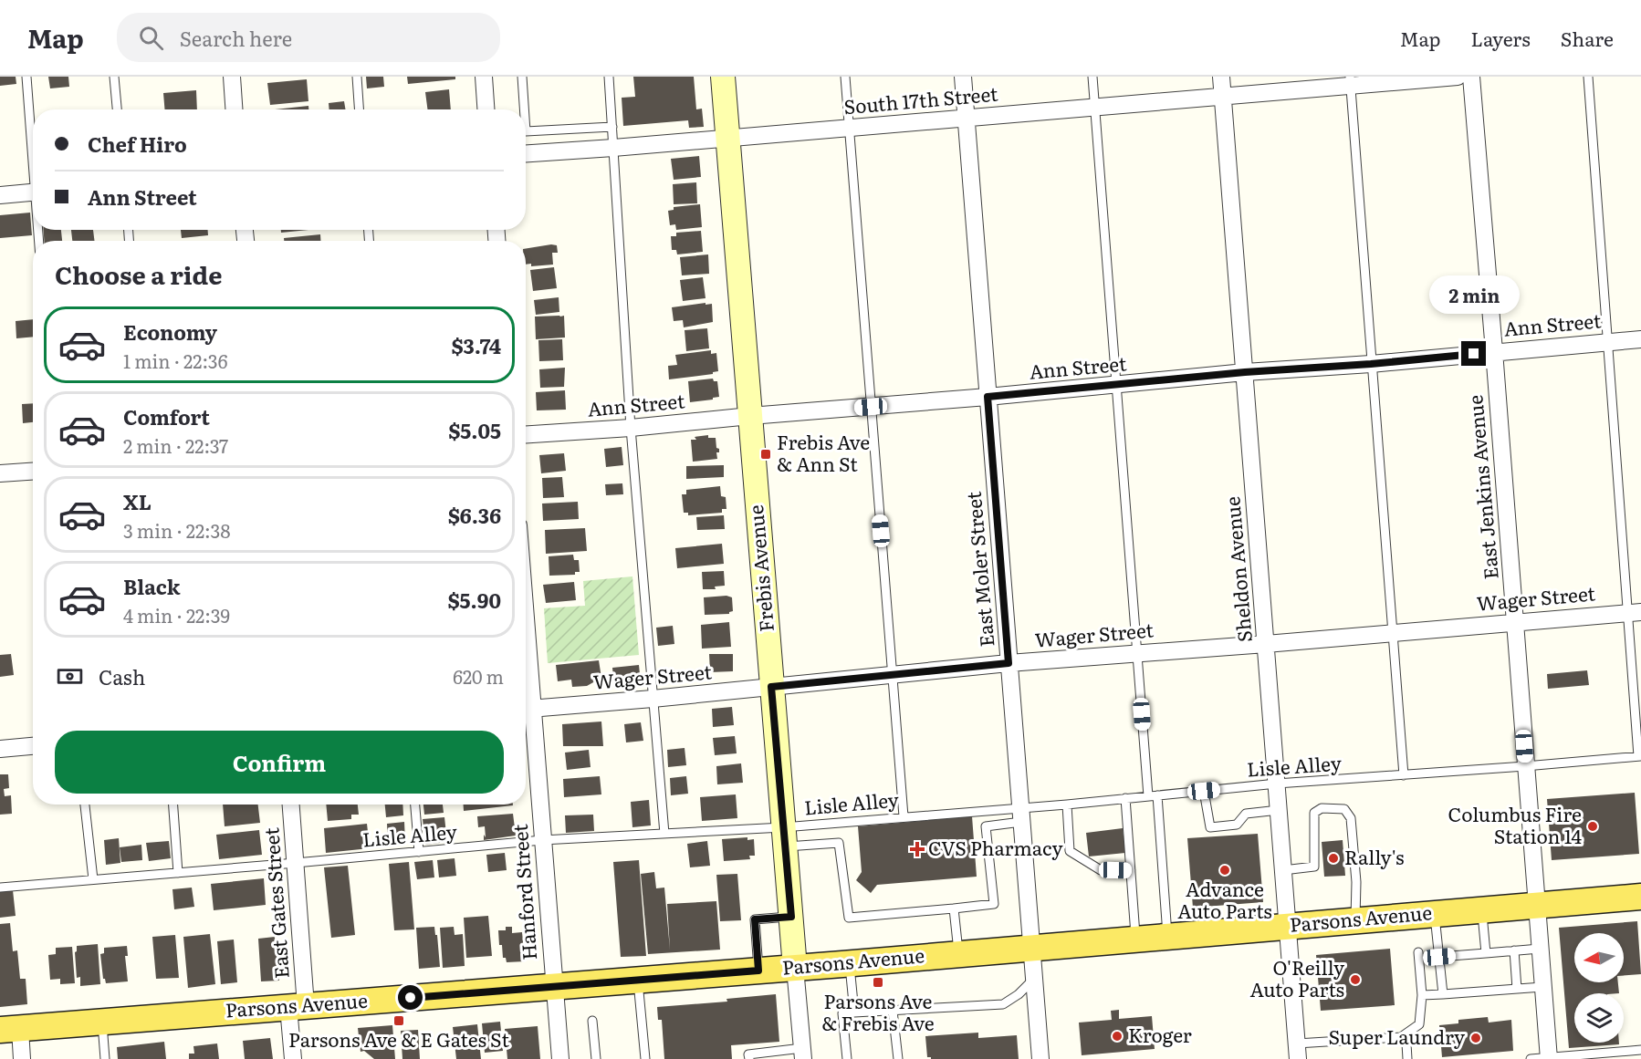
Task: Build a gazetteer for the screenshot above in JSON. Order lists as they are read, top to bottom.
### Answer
{
  "streets": {
    "main road": ["Frebis Avenue", "Parsons Avenue"],
    "street": [
      "South 17th Street",
      "Ann Street",
      "East Jenkins Avenue",
      "East Moler Street",
      "Sheldon Avenue",
      "Wager Street",
      "Hanford Street",
      "East Gates Street"
    ],
    "lane": ["Lisle Alley"]
  },
  "crossings": [
    ["South 17th Street", "Frebis Avenue"],
    ["South 17th Street", "East Moler Street"],
    ["South 17th Street", "Sheldon Avenue"],
    ["Ann Street", "East Jenkins Avenue"],
    ["Ann Street", "Frebis Avenue"],
    ["Ann Street", "East Moler Street"],
    ["Ann Street", "Sheldon Avenue"],
    ["East Jenkins Avenue", "Wager Street"],
    ["East Jenkins Avenue", "Lisle Alley"],
    ["East Jenkins Avenue", "Parsons Avenue"],
    ["Frebis Avenue", "Wager Street"],
    ["Frebis Avenue", "Lisle Alley"],
    ["Frebis Avenue", "Parsons Avenue"],
    ["East Moler Street", "Wager Street"],
    ["East Moler Street", "Lisle Alley"],
    ["East Moler Street", "Parsons Avenue"],
    ["Sheldon Avenue", "Wager Street"],
    ["Sheldon Avenue", "Lisle Alley"],
    ["Sheldon Avenue", "Parsons Avenue"],
    ["Wager Street", "Hanford Street"],
    ["Lisle Alley", "Hanford Street"],
    ["Lisle Alley", "East Gates Street"],
    ["Hanford Street", "Parsons Avenue"],
    ["East Gates Street", "Parsons Avenue"]
  ],
  "places": {
    "transit": ["Frebis Ave & Ann St", "Parsons Ave & Frebis Ave", "Parsons Ave & E Gates St"],
    "other": [
      "Columbus Fire Station 14",
      "Rally's",
      "Advance Auto Parts",
      "O'Reilly Auto Parts",
      "Kroger",
      "Super Laundry"
    ],
    "health": ["CVS Pharmacy"]
  },
  "north": "left",
  "page": {
    "header": "Map",
    "search": "Search here",
    "nav": ["Map", "Layers", "Share"],
    "banner": ["Chef Hiro", "Ann Street"],
    "heading": "Choose a ride",
    "bubble": "2 min",
    "list": [
      {
        "name": "Economy",
        "note": "1 min · 22:36",
        "value": "$3.74"
      },
      {
        "name": "Comfort",
        "note": "2 min · 22:37",
        "value": "$5.05"
      },
      {
        "name": "XL",
        "note": "3 min · 22:38",
        "value": "$6.36"
      },
      {
        "name": "Black",
        "note": "4 min · 22:39",
        "value": "$5.90"
      }
    ],
    "pay": ["Cash", "620 m"],
    "buttons": "Confirm"
  }
}
